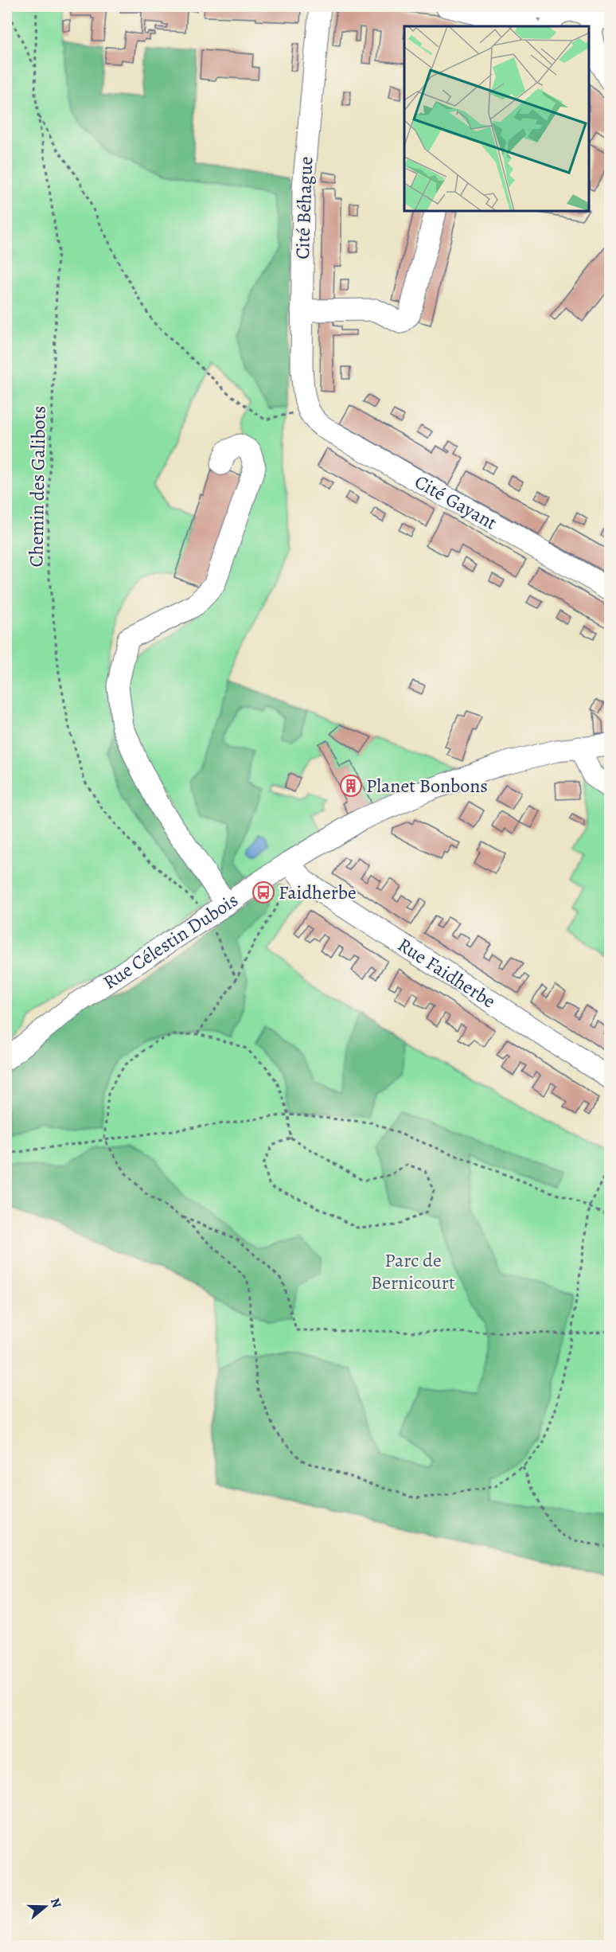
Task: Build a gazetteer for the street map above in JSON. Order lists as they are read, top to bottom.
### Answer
{
  "streets": {
    "street": [
      "Cité Béhague",
      "Cité Gayant",
      "Rue Célestin Dubois",
      "Rue Faidherbe"
    ],
    "path": ["Chemin des Galibots"]
  },
  "crossings": [
    ["Cité Béhague", "Cité Gayant"],
    ["Chemin des Galibots", "Rue Célestin Dubois"],
    ["Rue Célestin Dubois", "Rue Faidherbe"]
  ],
  "parks": ["Parc de Bernicourt"],
  "places": {
    "building": ["Planet Bonbons"],
    "bus stop": ["Faidherbe"]
  },
  "north": "right"
}
